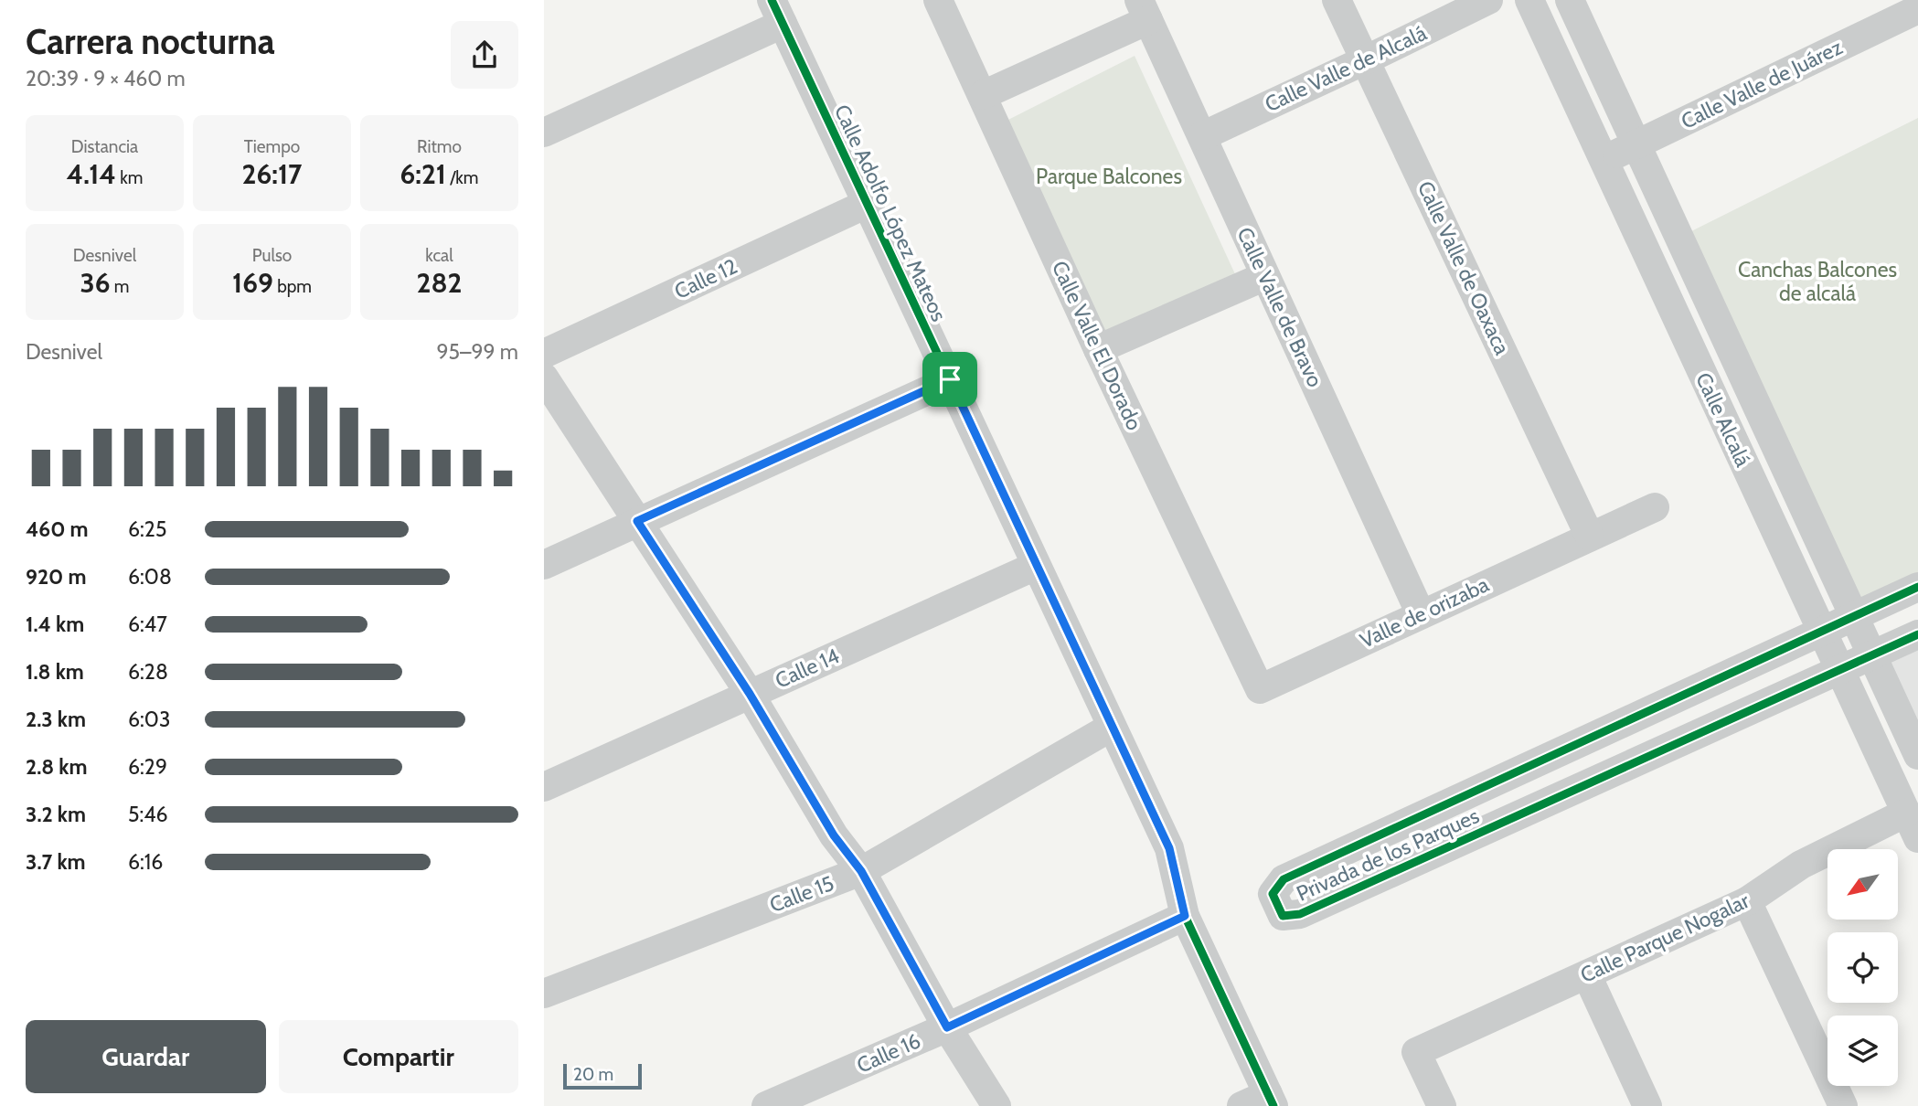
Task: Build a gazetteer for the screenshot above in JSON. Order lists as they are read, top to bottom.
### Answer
{
  "streets": {
    "street": [
      "Calle Valle de Alcalá",
      "Calle Valle de Juárez",
      "Calle Adolfo López Mateos",
      "Calle Valle de Oaxaca",
      "Calle 12",
      "Calle Valle de Bravo",
      "Calle Valle El Dorado",
      "Calle Alcalá",
      "Valle de orizaba",
      "Calle 14",
      "Privada de los Parques",
      "Calle 15",
      "Calle Parque Nogalar",
      "Calle 16"
    ]
  },
  "crossings": [
    ["Calle Valle de Alcalá", "Calle Valle de Oaxaca"],
    ["Calle Valle de Alcalá", "Calle Valle de Bravo"],
    ["Calle Valle de Juárez", "Calle Alcalá"],
    ["Calle Adolfo López Mateos", "Calle 12"],
    ["Calle Adolfo López Mateos", "Calle 14"],
    ["Calle Adolfo López Mateos", "Calle 15"],
    ["Calle Adolfo López Mateos", "Calle 16"],
    ["Calle Valle de Oaxaca", "Valle de orizaba"],
    ["Calle Valle de Bravo", "Valle de orizaba"],
    ["Calle Valle El Dorado", "Valle de orizaba"],
    ["Calle Alcalá", "Privada de los Parques"],
    ["Calle Alcalá", "Calle Parque Nogalar"]
  ],
  "parks": ["Parque Balcones", "Canchas Balcones de alcalá"],
  "scale_bar": "20 m",
  "north": "bottom left",
  "page": {
    "heading": ["Carrera nocturna", "20:39 · 9 × 460 m"],
    "stats": [
      ["Distancia", "4.14 km"],
      ["Tiempo", "26:17"],
      ["Ritmo", "6:21 /km"],
      ["Desnivel", "36 m"],
      ["Pulso", "169 bpm"],
      ["kcal", "282"]
    ],
    "chart": ["Desnivel", "95–99 m"],
    "list": [
      {
        "name": "460 m",
        "note": "6:25"
      },
      {
        "name": "920 m",
        "note": "6:08"
      },
      {
        "name": "1.4 km",
        "note": "6:47"
      },
      {
        "name": "1.8 km",
        "note": "6:28"
      },
      {
        "name": "2.3 km",
        "note": "6:03"
      },
      {
        "name": "2.8 km",
        "note": "6:29"
      },
      {
        "name": "3.2 km",
        "note": "5:46"
      },
      {
        "name": "3.7 km",
        "note": "6:16"
      }
    ],
    "buttons": ["Guardar", "Compartir"],
    "scale": "20 m"
  }
}
